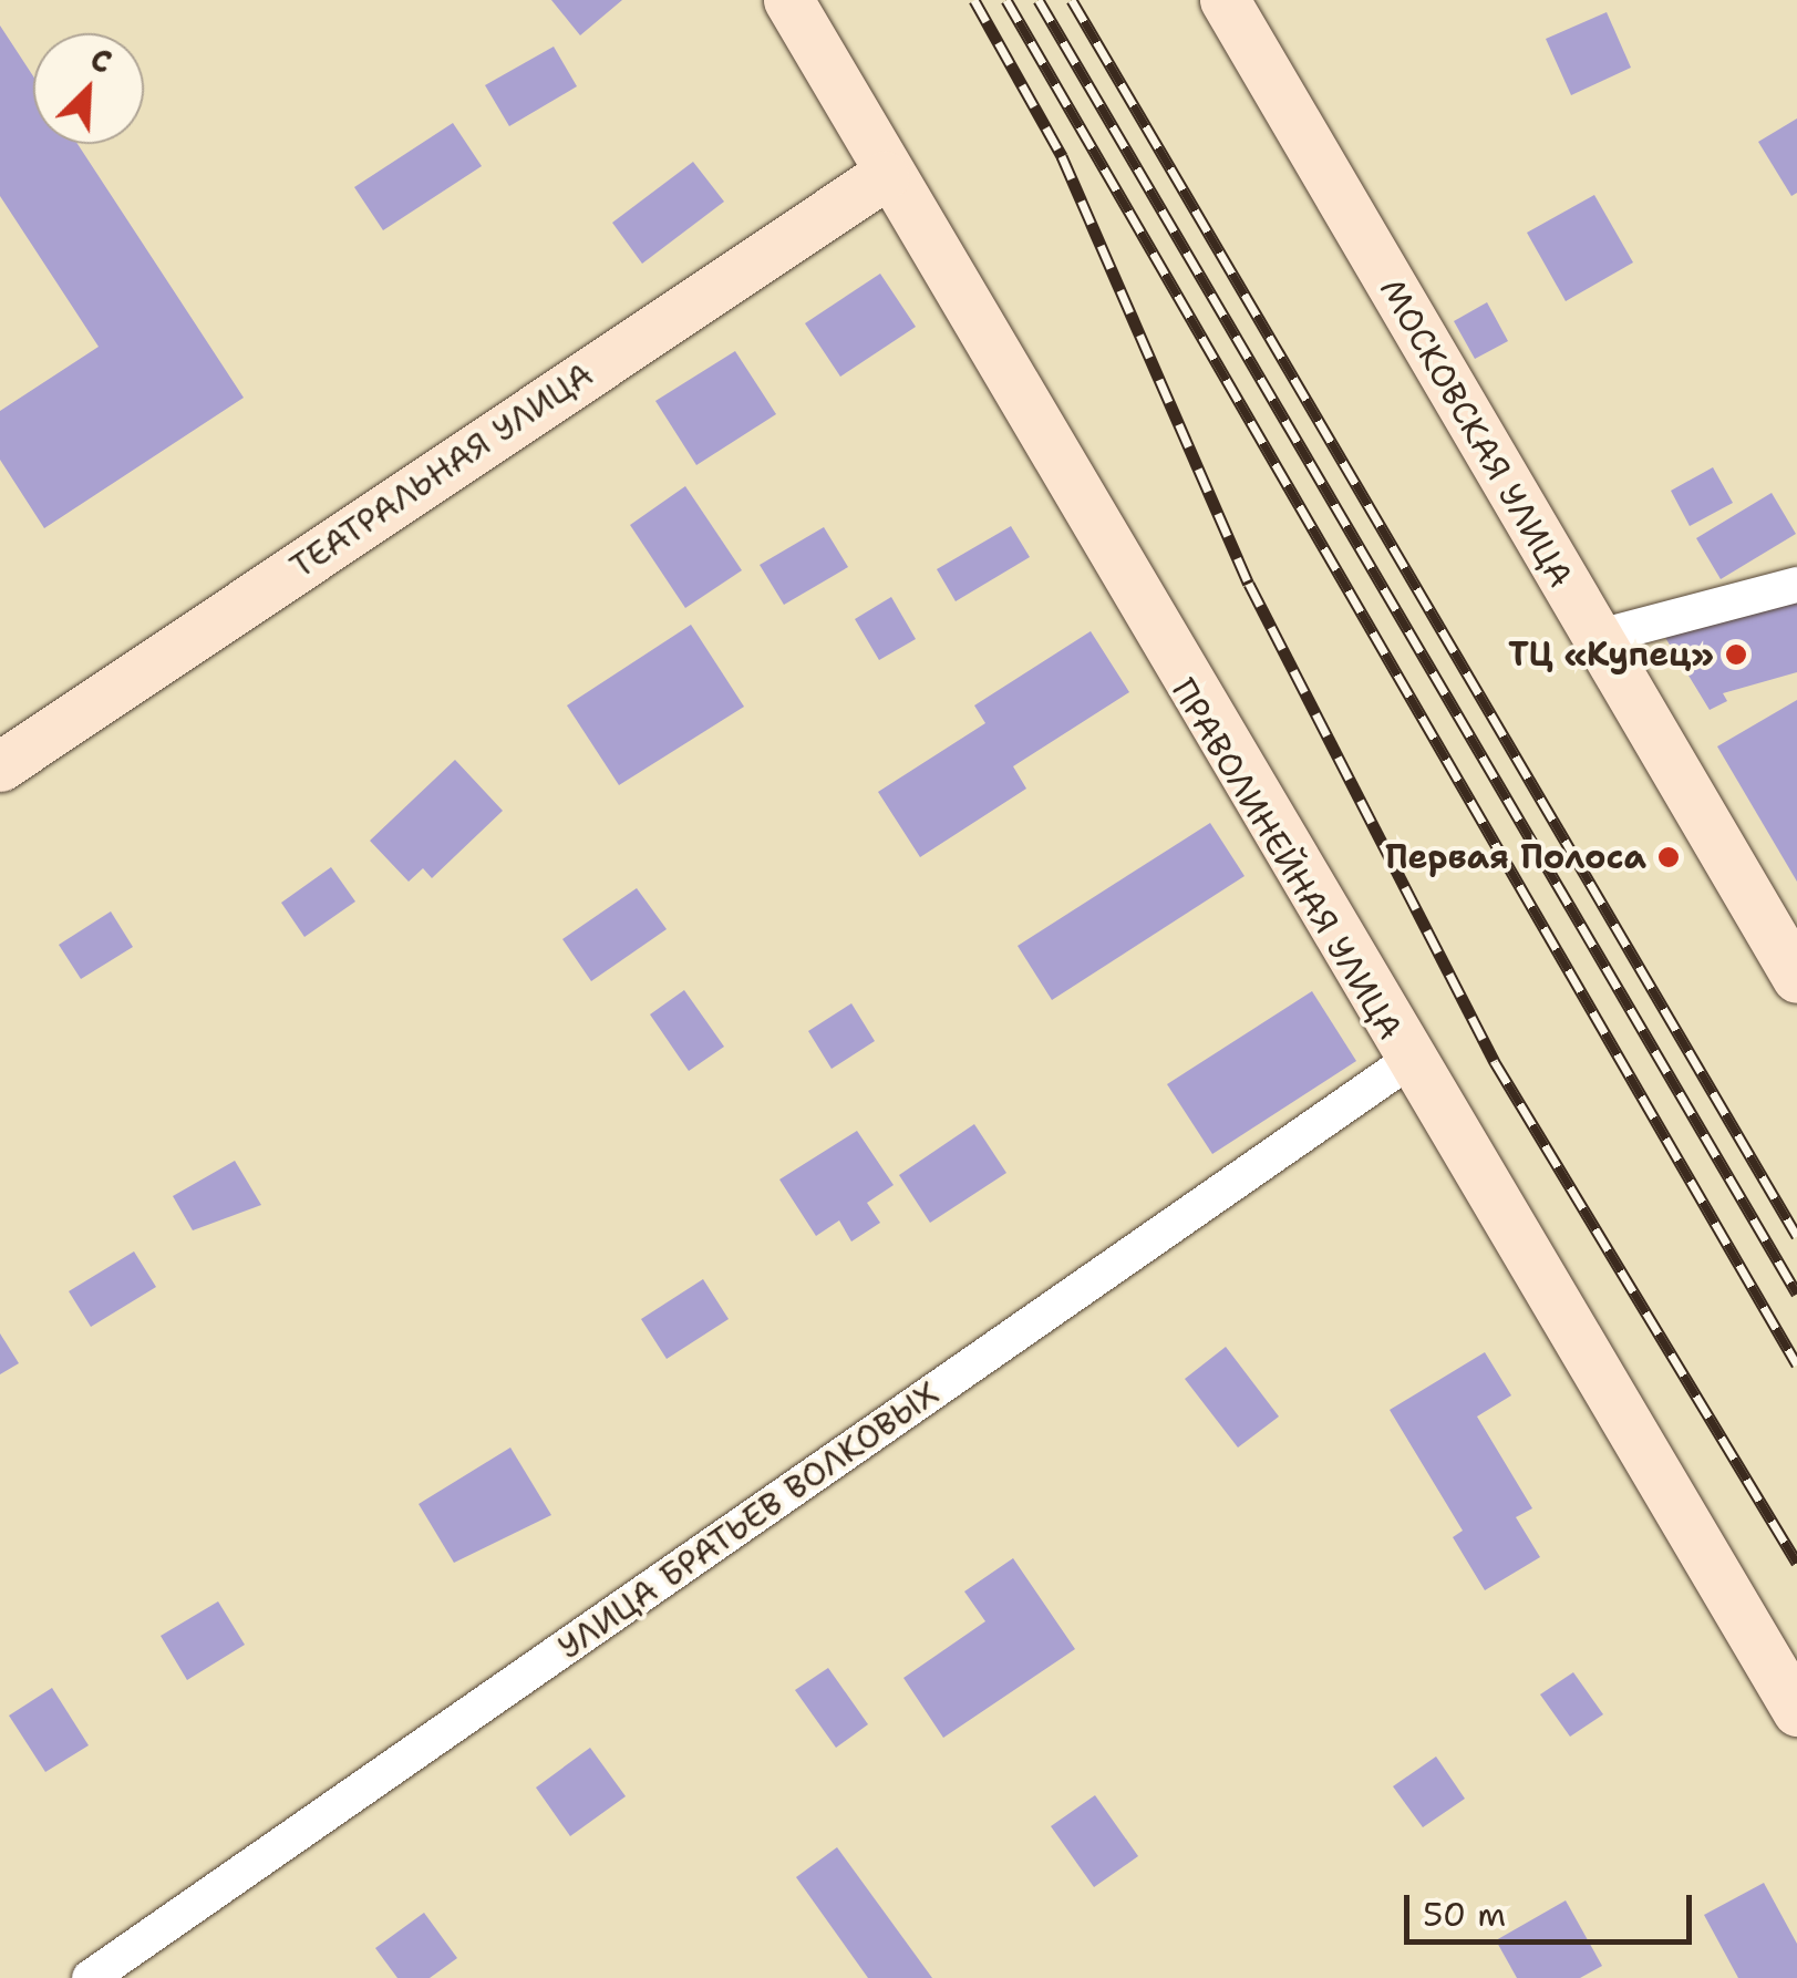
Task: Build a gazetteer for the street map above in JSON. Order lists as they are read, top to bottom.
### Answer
{
  "streets": {
    "main road": ["МОСКОВСКАЯ УЛИЦА", "ТЕАТРАЛЬНАЯ УЛИЦА", "ПРАВОЛИНЕЙНАЯ УЛИЦА"],
    "street": ["УЛИЦА БРАТЬЕВ ВОЛКОВЫХ"]
  },
  "crossings": [
    ["ТЕАТРАЛЬНАЯ УЛИЦА", "ПРАВОЛИНЕЙНАЯ УЛИЦА"],
    ["ПРАВОЛИНЕЙНАЯ УЛИЦА", "УЛИЦА БРАТЬЕВ ВОЛКОВЫХ"]
  ],
  "places": ["ТЦ «Купец»", "Первая Полоса"],
  "scale_bar": "50 m",
  "north": "top right"
}
